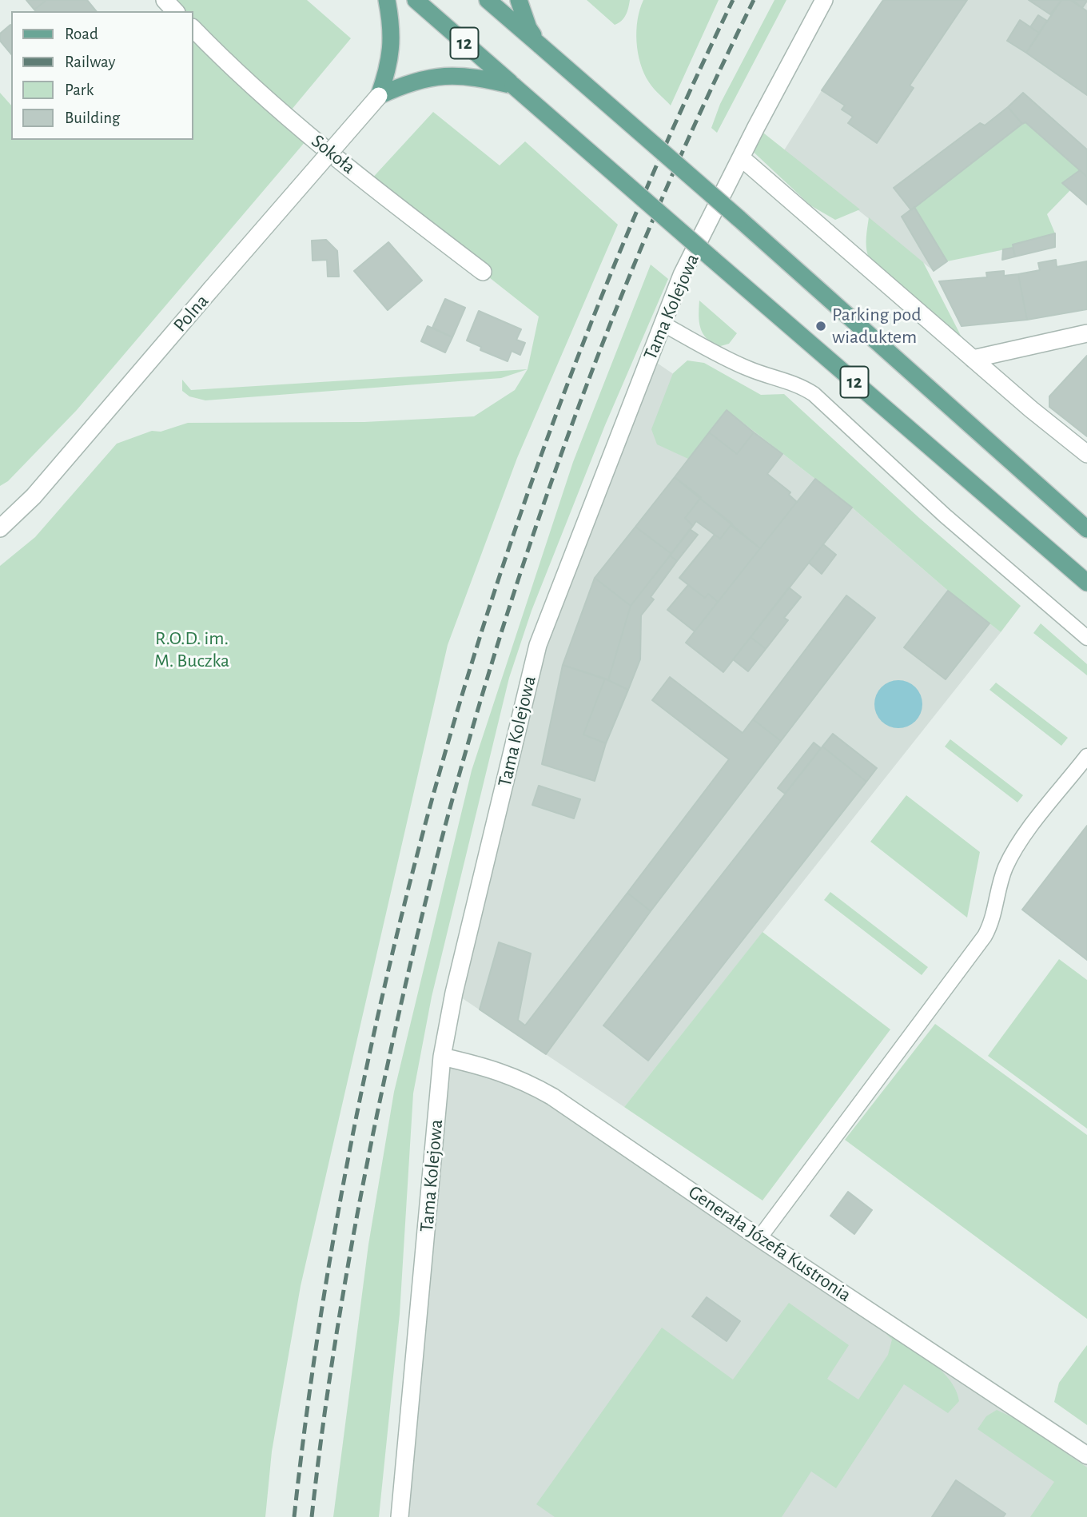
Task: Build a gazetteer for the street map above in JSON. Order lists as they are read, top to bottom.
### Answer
{
  "streets": {
    "main road": ["12"],
    "street": [
      "Sokoła",
      "Tama Kolejowa",
      "Polna",
      "Generała Józefa Kustronia"
    ]
  },
  "crossings": [
    ["Tama Kolejowa", "Generała Józefa Kustronia"]
  ],
  "parks": ["R.O.D. im. M. Buczka"],
  "places": ["Parking pod wiaduktem"],
  "legend": [
    "Road",
    "Railway",
    "Park",
    "Building"
  ]
}
